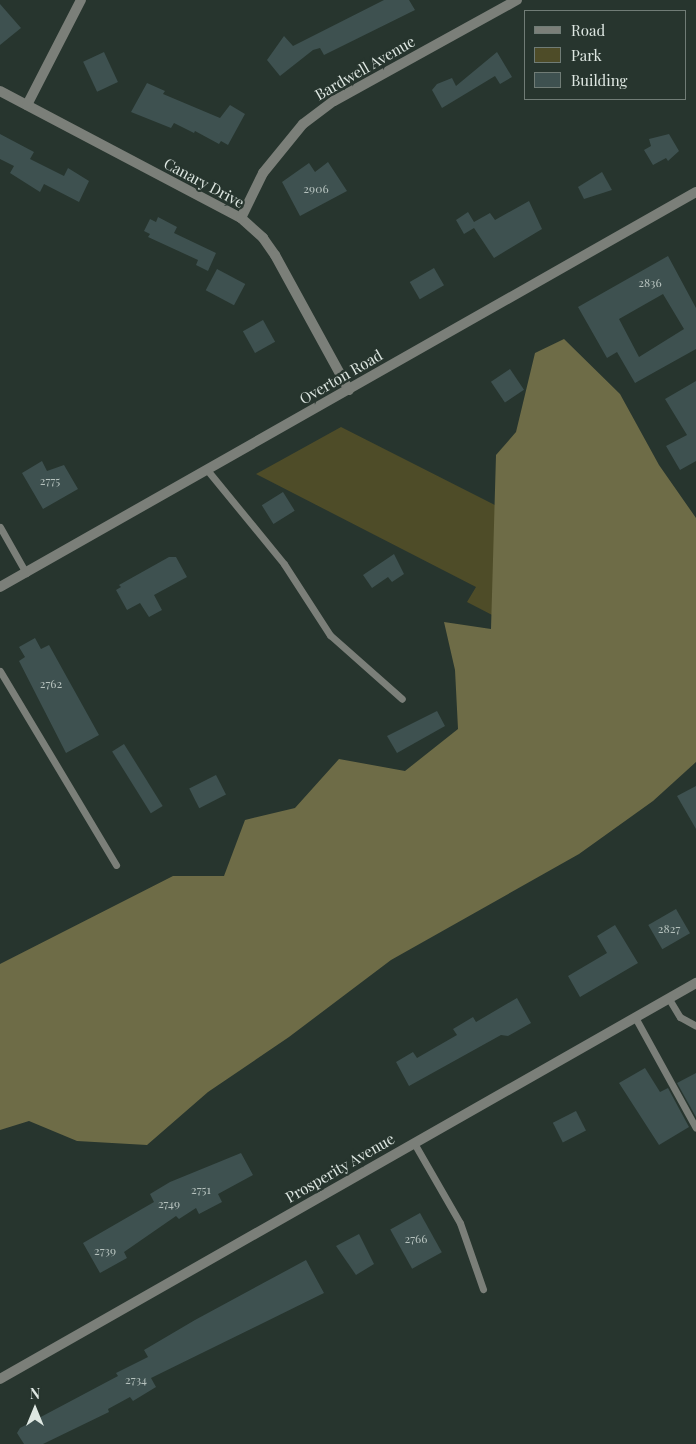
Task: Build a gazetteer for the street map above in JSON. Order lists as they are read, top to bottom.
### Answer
{
  "streets": {
    "street": [
      "Bardwell Avenue",
      "Canary Drive",
      "Overton Road",
      "Prosperity Avenue"
    ]
  },
  "crossings": [
    ["Bardwell Avenue", "Canary Drive"],
    ["Canary Drive", "Overton Road"]
  ],
  "house_numbers": [
    "2906",
    "2836",
    "2775",
    "2762",
    "2827",
    "2751",
    "2749",
    "2766",
    "2739",
    "2734"
  ],
  "legend": ["Road", "Park", "Building"],
  "north": "top"
}
